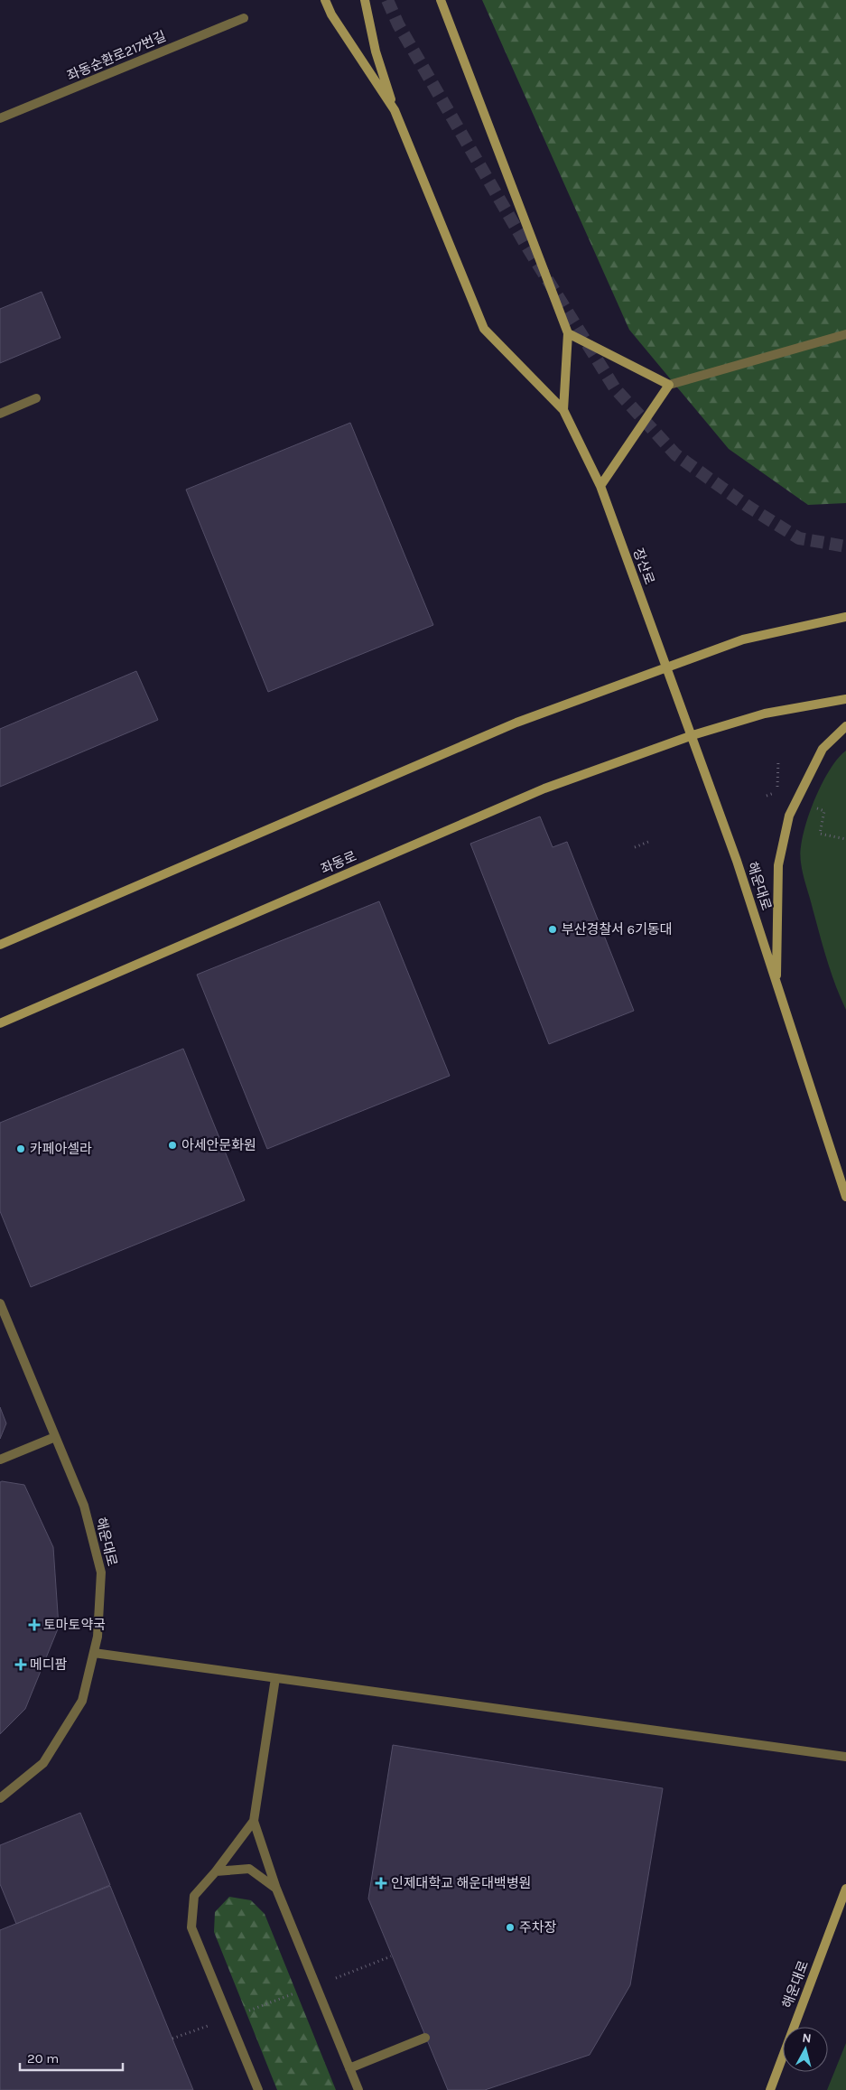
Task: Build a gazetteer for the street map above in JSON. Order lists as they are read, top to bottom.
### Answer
{
  "streets": {
    "main road": ["장산로", "좌동로", "해운대로"],
    "street": ["좌동순환로217번길"]
  },
  "crossings": [
    ["장산로", "좌동로"],
    ["장산로", "해운대로"],
    ["좌동로", "해운대로"]
  ],
  "places": {
    "other": [
      "부산경찰서 6기동대",
      "아세안문화원",
      "카페아셀라",
      "주차장"
    ],
    "health": ["토마토약국", "메디팜", "인제대학교 해운대백병원"]
  },
  "scale_bar": "20 m",
  "north": "top"
}
